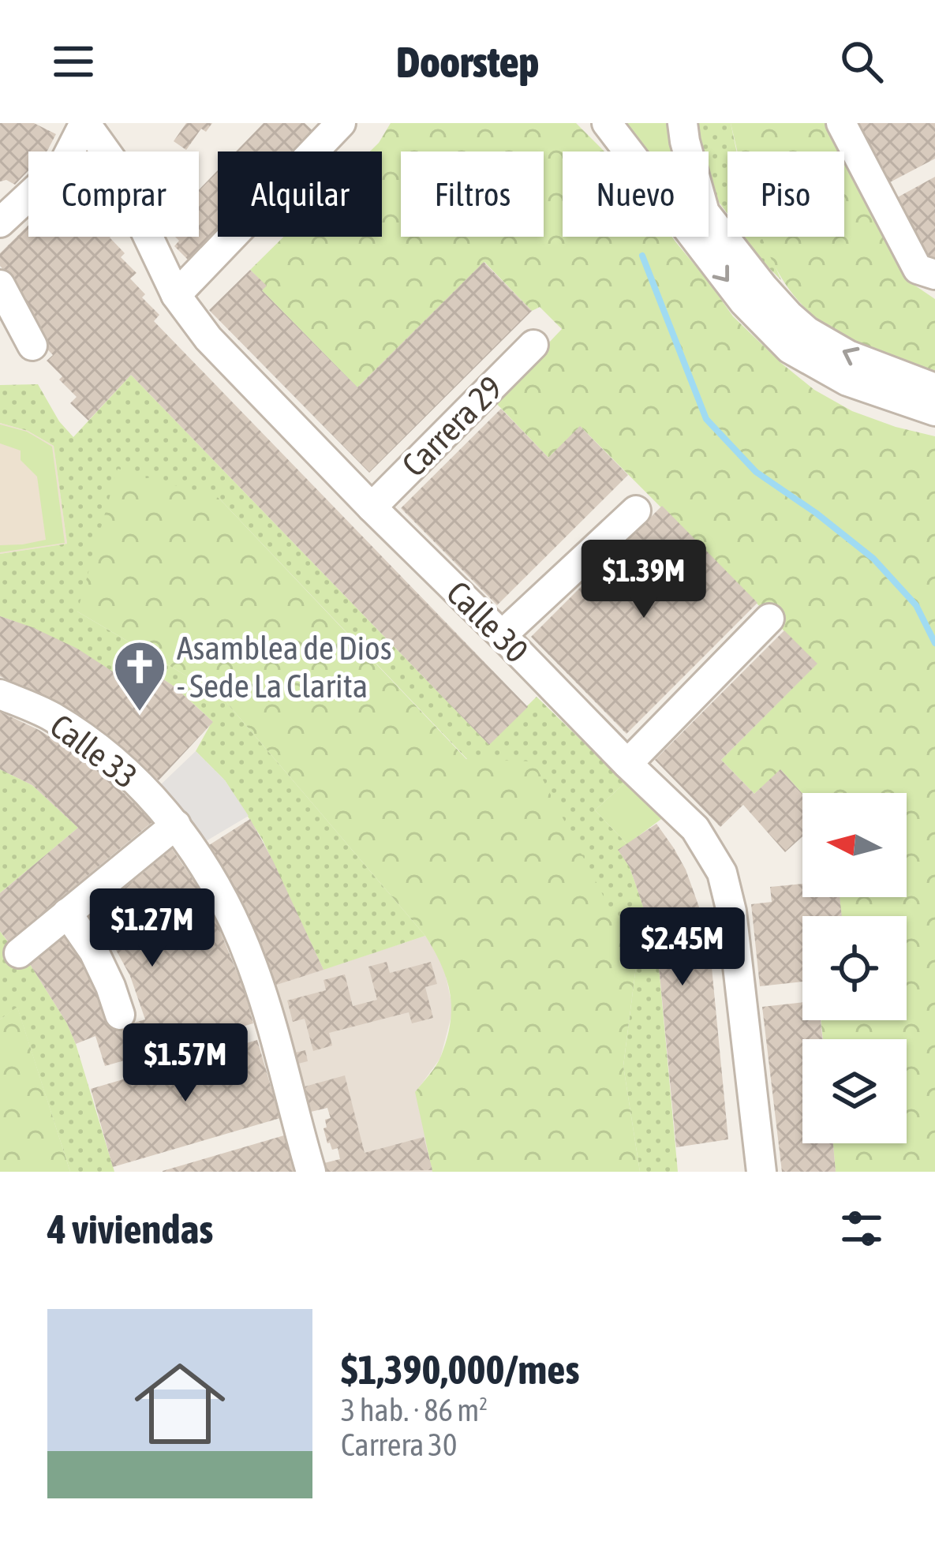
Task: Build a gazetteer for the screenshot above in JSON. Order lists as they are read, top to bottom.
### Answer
{
  "streets": {
    "street": ["Carrera 29", "Calle 30", "Calle 33"]
  },
  "crossings": [
    ["Carrera 29", "Calle 30"]
  ],
  "places": {
    "church": ["Asamblea de Dios - Sede La Clarita"]
  },
  "north": "left",
  "page": {
    "header": "Doorstep",
    "chip": [
      "Comprar",
      "Alquilar",
      "Filtros",
      "Nuevo",
      "Piso"
    ],
    "price": [
      "$1.39M",
      "$1.27M",
      "$2.45M",
      "$1.57M"
    ],
    "heading": "4 viviendas",
    "list": [
      {
        "name": "$1,390,000/mes",
        "note": "3 hab. · 86 m² · Carrera 30"
      }
    ]
  }
}
